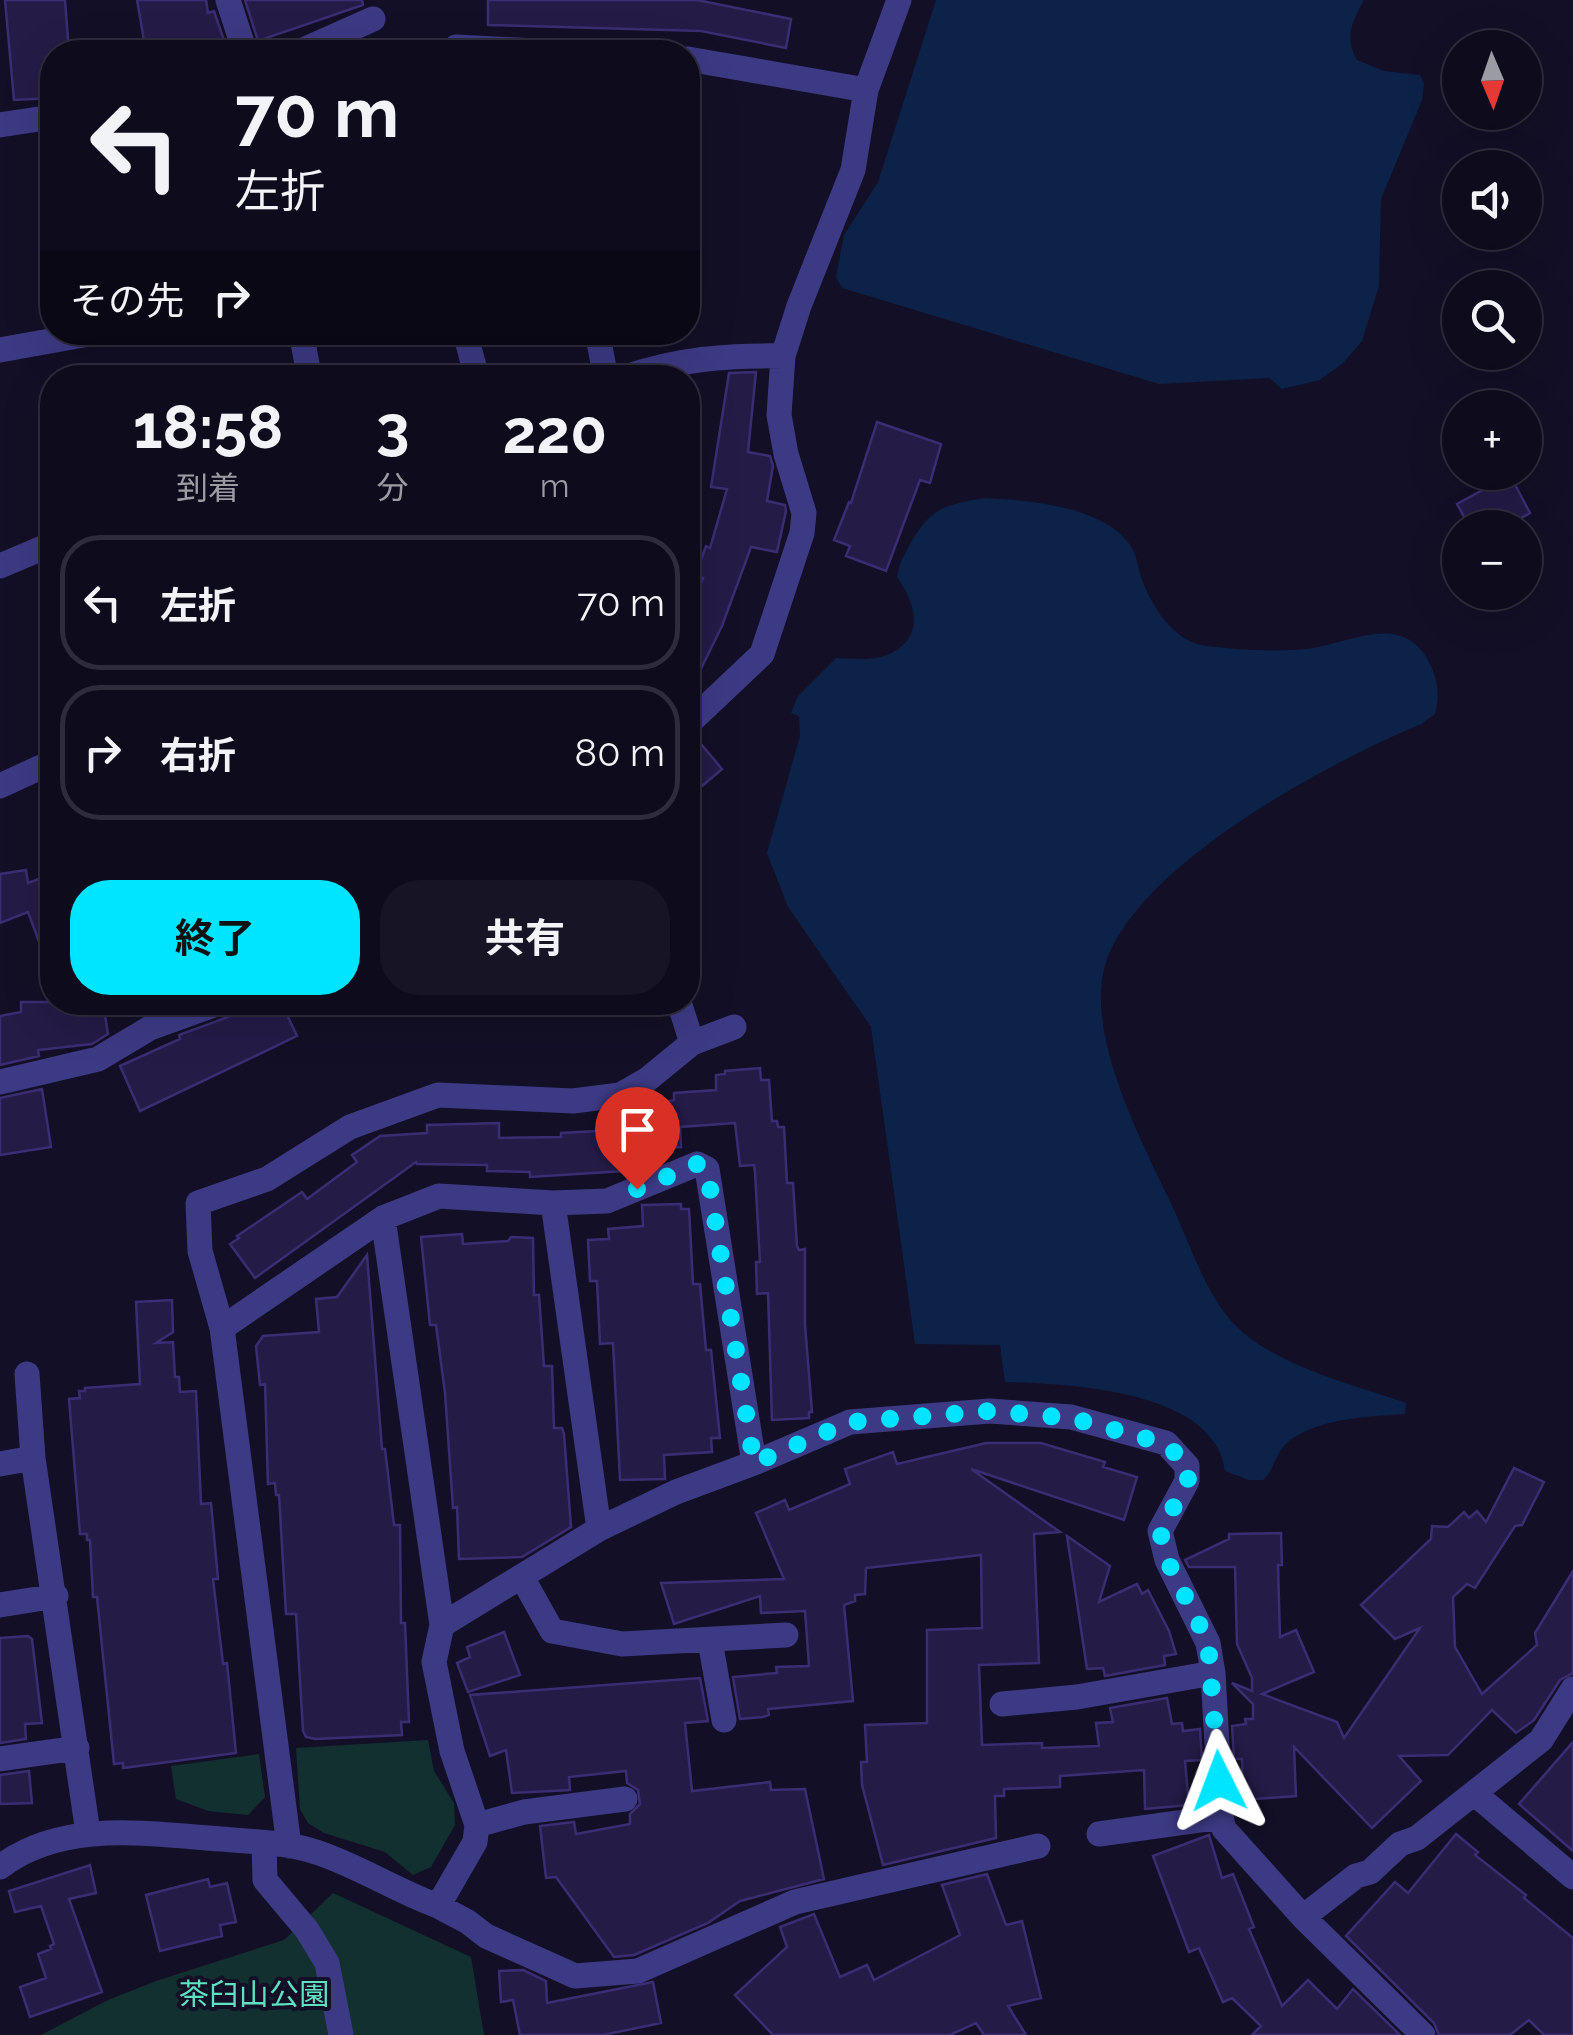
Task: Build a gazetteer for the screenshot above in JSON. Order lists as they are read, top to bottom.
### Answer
{
  "parks": ["茶臼山公園"],
  "north": "bottom",
  "page": {
    "map_buttons": ["+", "−"],
    "turn": ["70 m", "左折"],
    "then": "その先",
    "eta": [
      "18:58",
      "到着",
      "3",
      "分",
      "220",
      "m"
    ],
    "list": [
      {
        "name": "左折",
        "value": "70 m"
      },
      {
        "name": "右折",
        "value": "80 m"
      }
    ],
    "buttons": ["終了", "共有"]
  }
}
